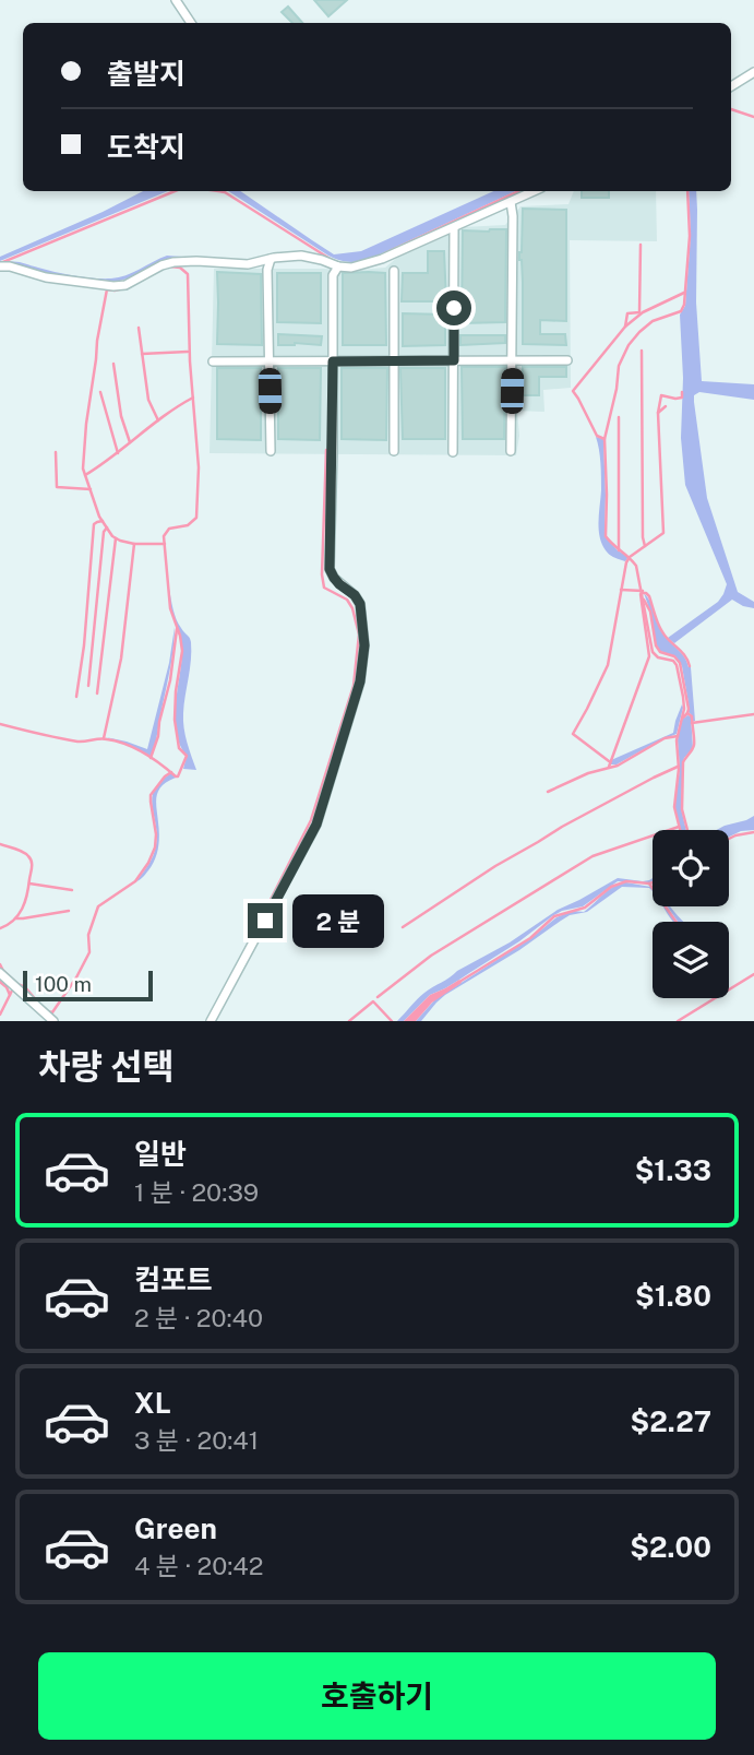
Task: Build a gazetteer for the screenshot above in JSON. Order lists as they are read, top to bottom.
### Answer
{
  "scale_bar": "100 m",
  "page": {
    "banner": ["출발지", "도착지"],
    "bubble": "2 분",
    "scale": "100 m",
    "heading": "차량 선택",
    "list": [
      {
        "name": "일반",
        "note": "1 분 · 20:39",
        "value": "$1.33"
      },
      {
        "name": "컴포트",
        "note": "2 분 · 20:40",
        "value": "$1.80"
      },
      {
        "name": "XL",
        "note": "3 분 · 20:41",
        "value": "$2.27"
      },
      {
        "name": "Green",
        "note": "4 분 · 20:42",
        "value": "$2.00"
      }
    ],
    "buttons": "호출하기"
  }
}
